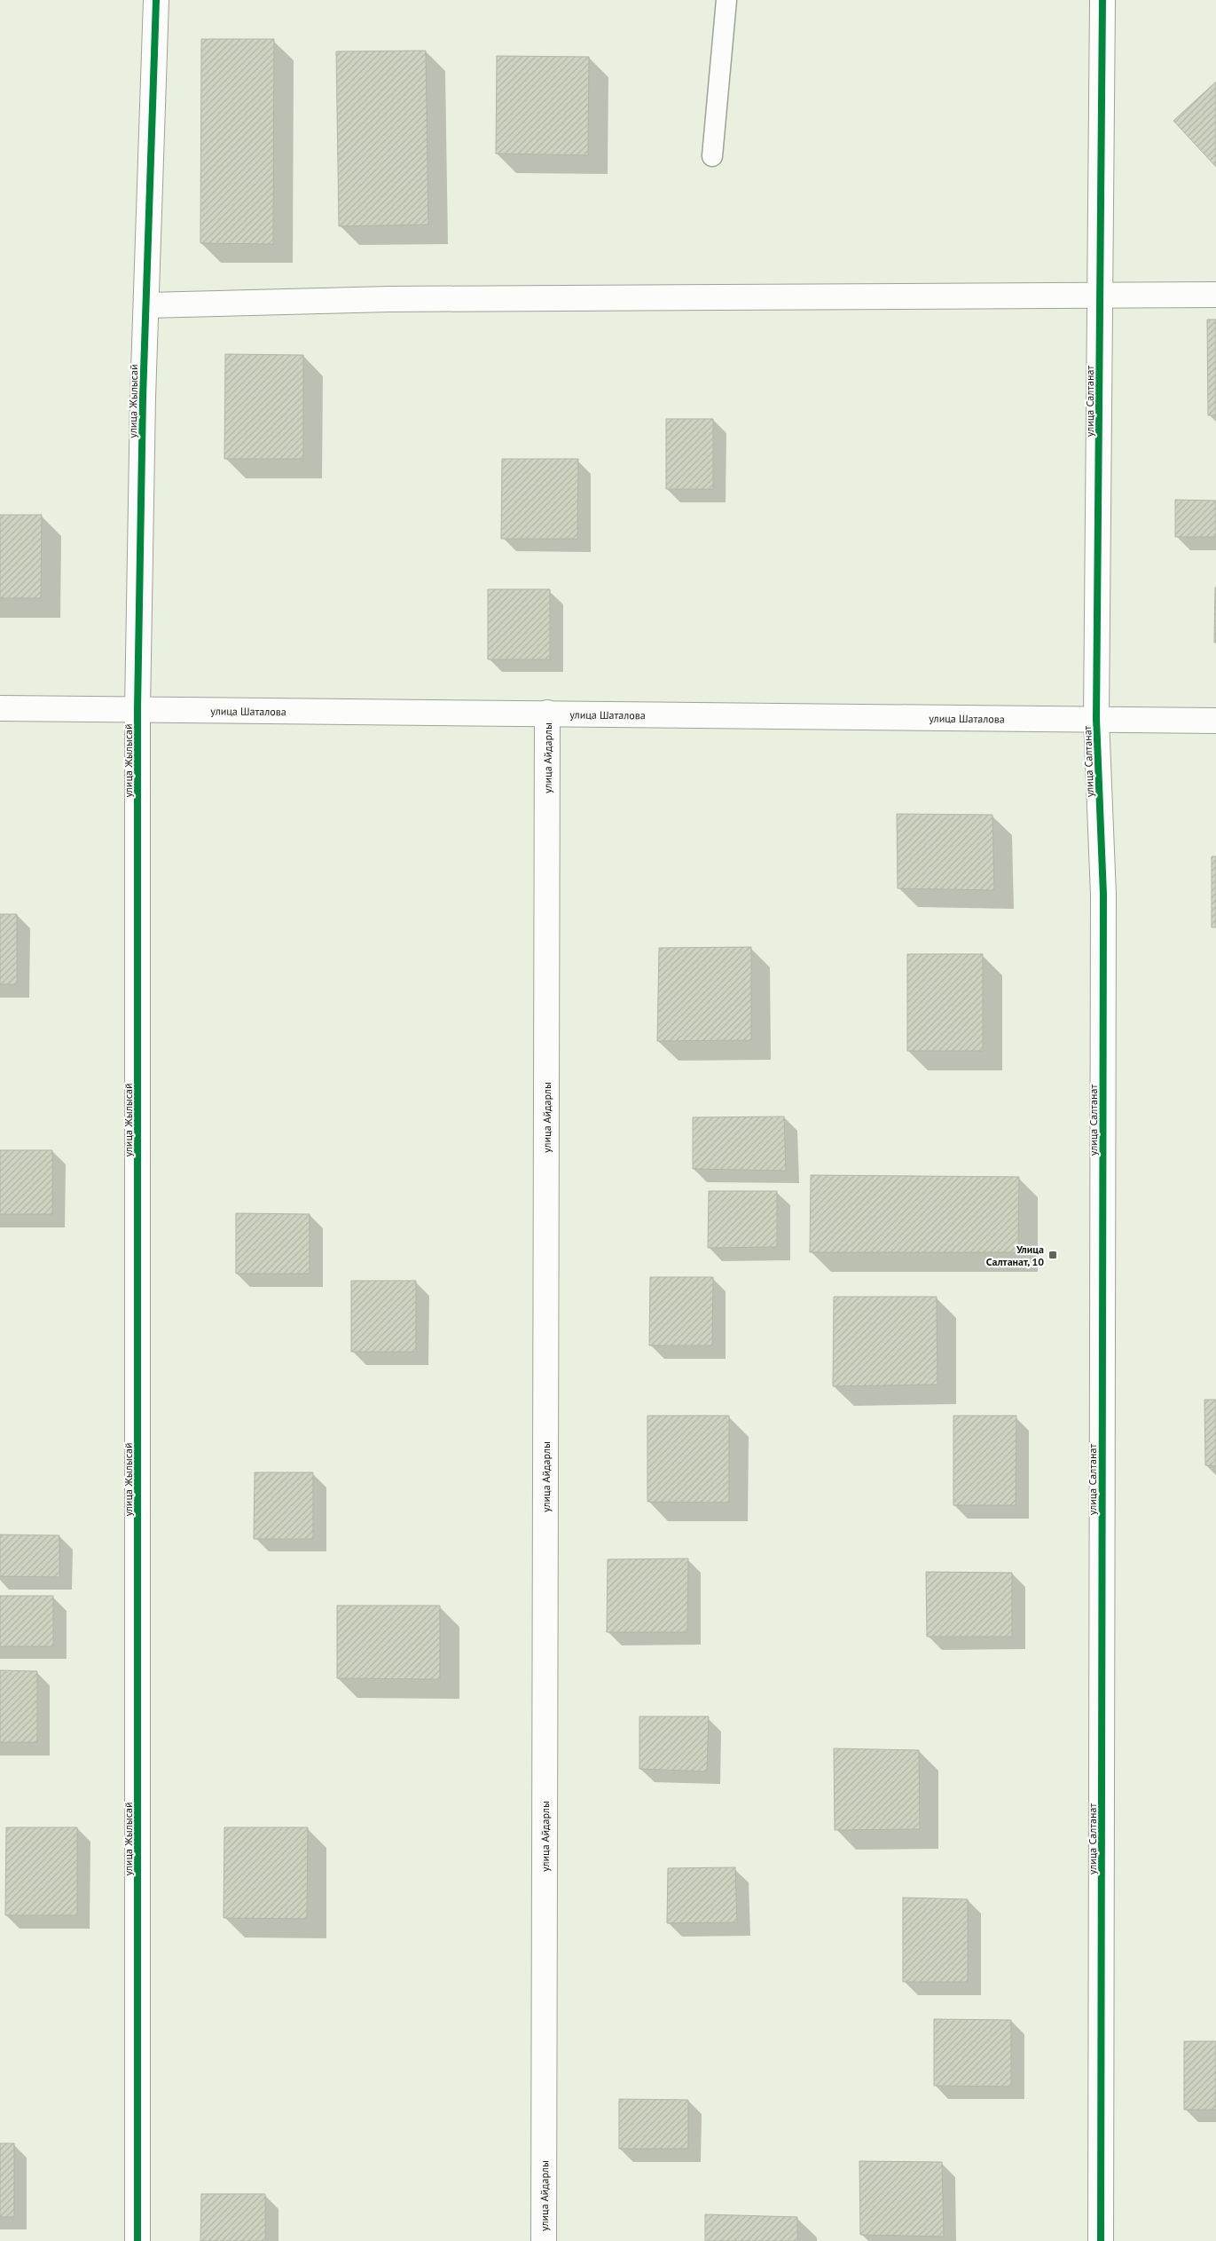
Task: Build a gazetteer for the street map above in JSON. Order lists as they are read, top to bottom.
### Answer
{
  "streets": {
    "street": [
      "улица Жылысай",
      "улица Салтанат",
      "улица Шаталова",
      "улица Айдарлы"
    ]
  },
  "crossings": [
    ["улица Жылысай", "улица Шаталова"],
    ["улица Салтанат", "улица Шаталова"],
    ["улица Шаталова", "улица Айдарлы"]
  ],
  "places": {
    "transit": ["Улица Салтанат, 10"]
  }
}
